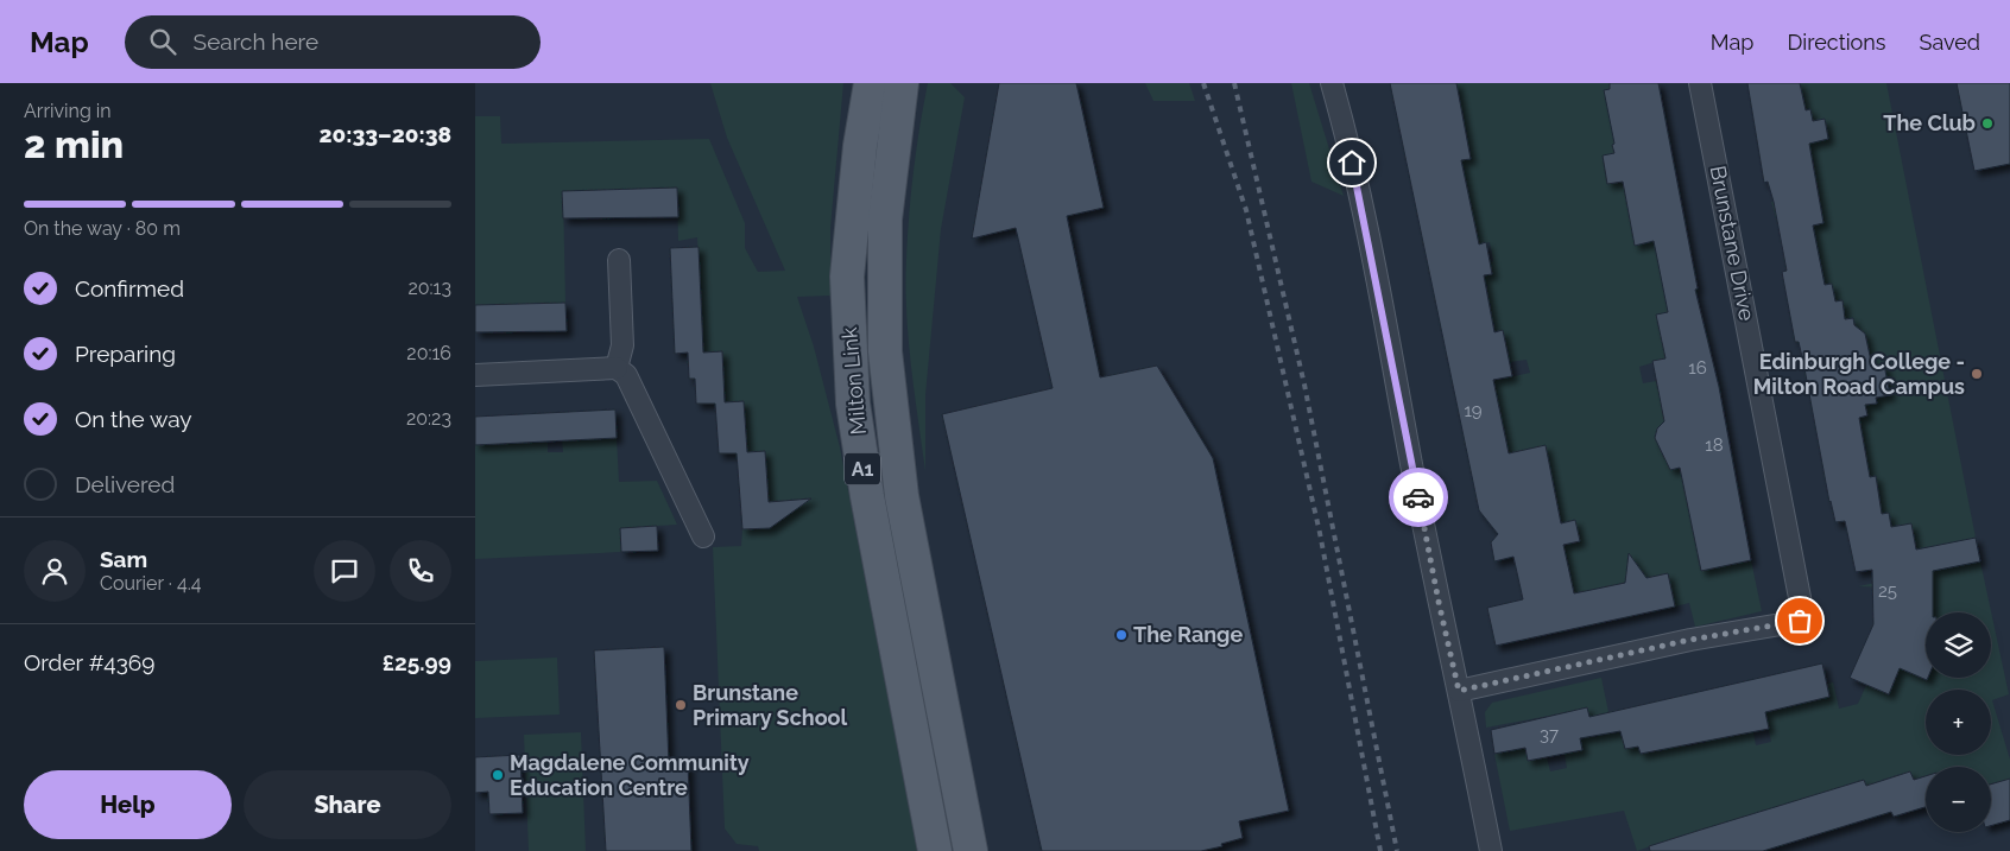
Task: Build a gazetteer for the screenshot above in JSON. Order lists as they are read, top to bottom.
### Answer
{
  "streets": {
    "main road": ["Milton Link", "A1"],
    "street": ["Brunstane Drive"]
  },
  "places": [
    "The Club",
    "Edinburgh College - Milton Road Campus",
    "The Range",
    "Brunstane Primary School",
    "Magdalene Community Education Centre"
  ],
  "house_numbers": [
    "16",
    "19",
    "18",
    "25",
    "37"
  ],
  "page": {
    "header": "Map",
    "search": "Search here",
    "nav": ["Map", "Directions", "Saved"],
    "heading": ["2 min", "Arriving in", "20:33–20:38"],
    "panel": [
      "Sam",
      "Courier · 4.4",
      "Order #4369",
      "£25.99"
    ],
    "bar": "On the way · 80 m",
    "list": [
      ["Confirmed", "20:13"],
      ["Preparing", "20:16"],
      ["On the way", "20:23"],
      "Delivered"
    ],
    "map_buttons": ["+", "−"],
    "buttons": ["Help", "Share"]
  }
}
